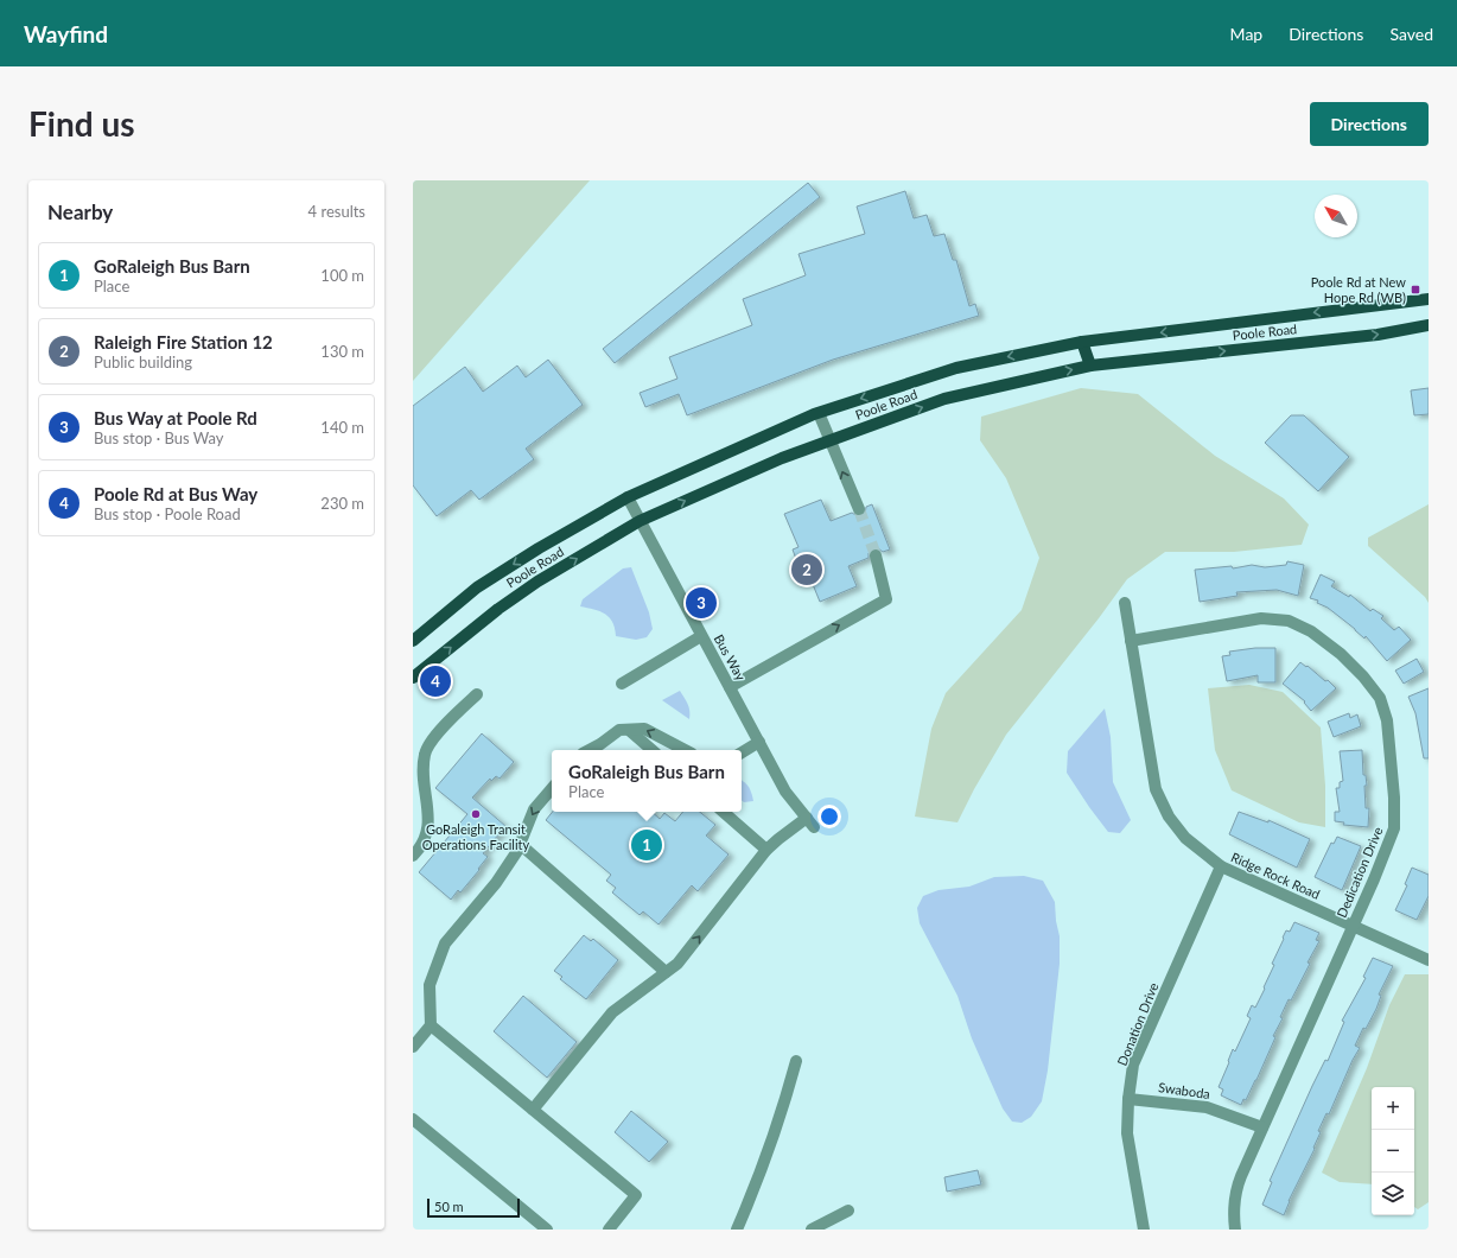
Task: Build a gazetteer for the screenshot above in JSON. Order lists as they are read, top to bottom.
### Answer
{
  "streets": {
    "main road": ["Poole Road"],
    "street": [
      "Bus Way",
      "Dedication Drive",
      "Ridge Rock Road",
      "Donation Drive",
      "Swaboda"
    ]
  },
  "crossings": [
    ["Poole Road", "Bus Way"],
    ["Dedication Drive", "Ridge Rock Road"],
    ["Dedication Drive", "Swaboda"],
    ["Ridge Rock Road", "Donation Drive"],
    ["Donation Drive", "Swaboda"]
  ],
  "places": {
    "transit": ["Poole Rd at New Hope Rd (WB)"],
    "other": ["GoRaleigh Transit Operations Facility"]
  },
  "scale_bar": "50 m",
  "north": "top left",
  "page": {
    "header": "Wayfind",
    "nav": ["Map", "Directions", "Saved"],
    "buttons": "Directions",
    "title": "Find us",
    "heading": ["Nearby", "4 results"],
    "list": [
      {
        "mark": "1",
        "name": "GoRaleigh Bus Barn",
        "note": "Place",
        "value": "100 m"
      },
      {
        "mark": "2",
        "name": "Raleigh Fire Station 12",
        "note": "Public building",
        "value": "130 m"
      },
      {
        "mark": "3",
        "name": "Bus Way at Poole Rd",
        "note": "Bus stop · Bus Way",
        "value": "140 m"
      },
      {
        "mark": "4",
        "name": "Poole Rd at Bus Way",
        "note": "Bus stop · Poole Road",
        "value": "230 m"
      }
    ],
    "pins": [
      "2",
      "3",
      "4",
      "1"
    ],
    "popup": ["GoRaleigh Bus Barn", "Place"],
    "map_buttons": ["+", "−"],
    "scale": "50 m"
  }
}
